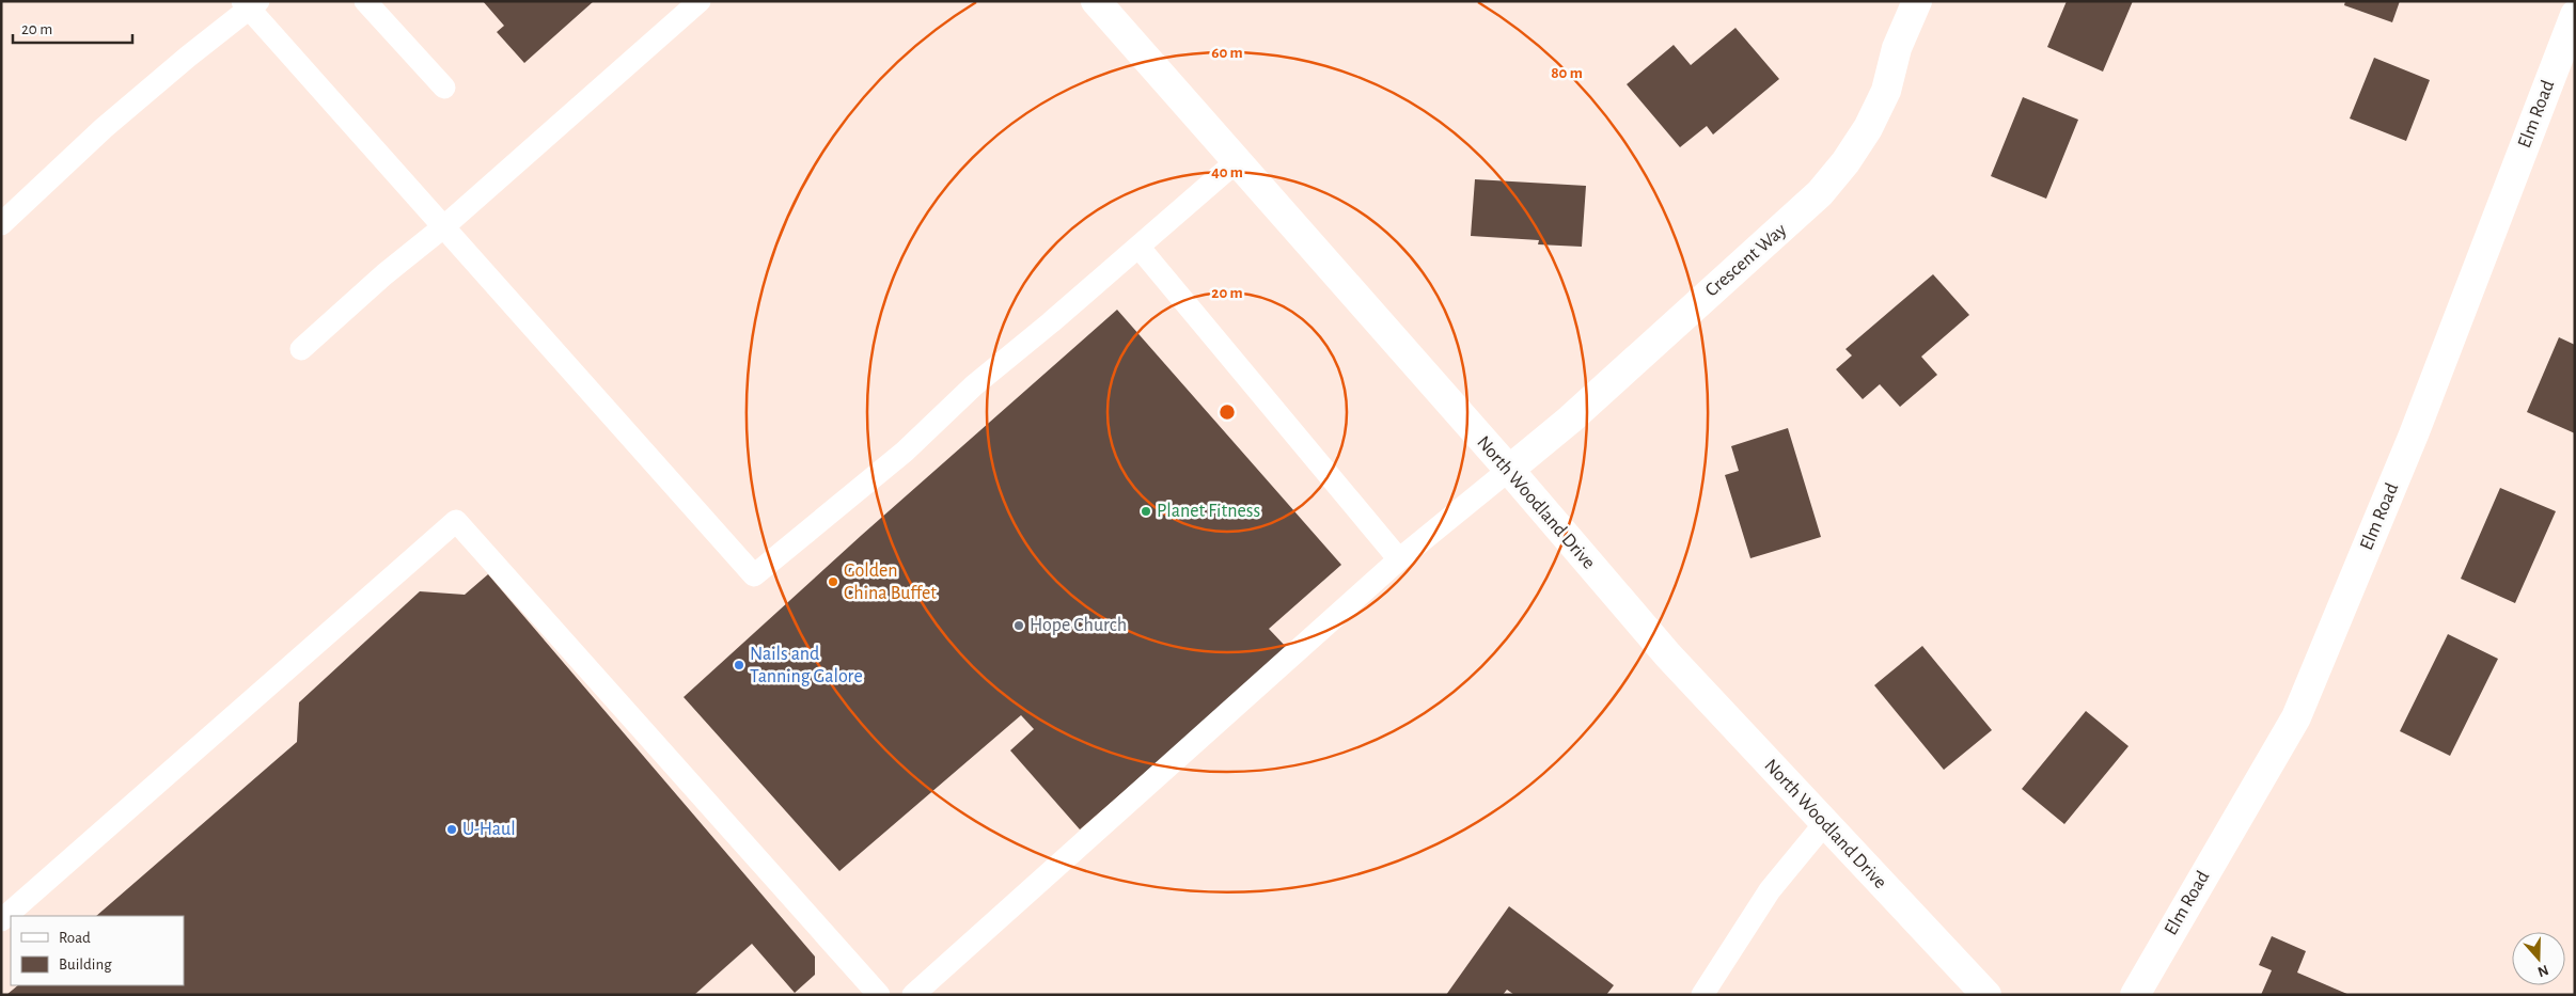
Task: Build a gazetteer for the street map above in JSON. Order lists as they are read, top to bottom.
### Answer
{
  "streets": {
    "street": ["Elm Road", "Crescent Way", "North Woodland Drive"]
  },
  "crossings": [
    ["Crescent Way", "North Woodland Drive"]
  ],
  "places": [
    "Planet Fitness",
    "Golden China Buffet",
    "Hope Church",
    "Nails and Tanning Galore",
    "U-Haul"
  ],
  "legend": ["Road", "Building"],
  "scale_bar": "20 m",
  "north": "bottom",
  "rings": [
    "60 m",
    "80 m",
    "40 m",
    "20 m"
  ]
}
